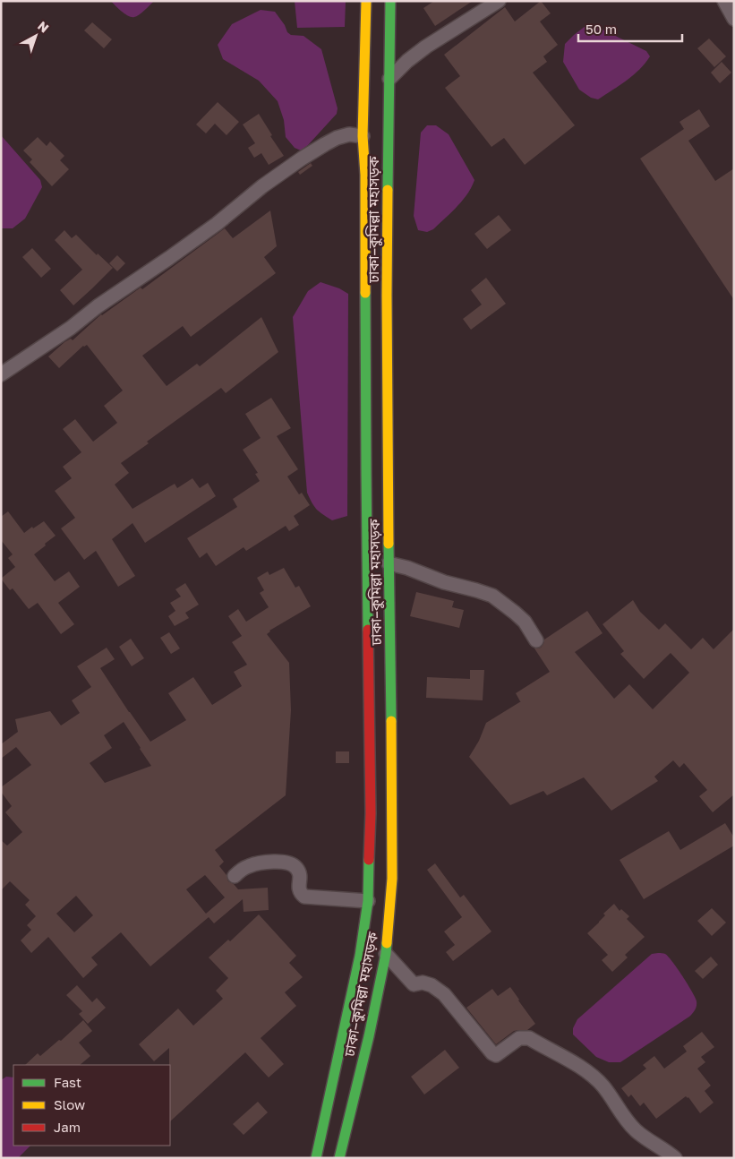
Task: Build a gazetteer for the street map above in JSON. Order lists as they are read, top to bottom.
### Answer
{
  "streets": {
    "highway": ["ঢাকা–কুমিল্লা মহাসড়ক"]
  },
  "legend": ["Fast", "Slow", "Jam"],
  "scale_bar": "50 m",
  "north": "top right"
}
